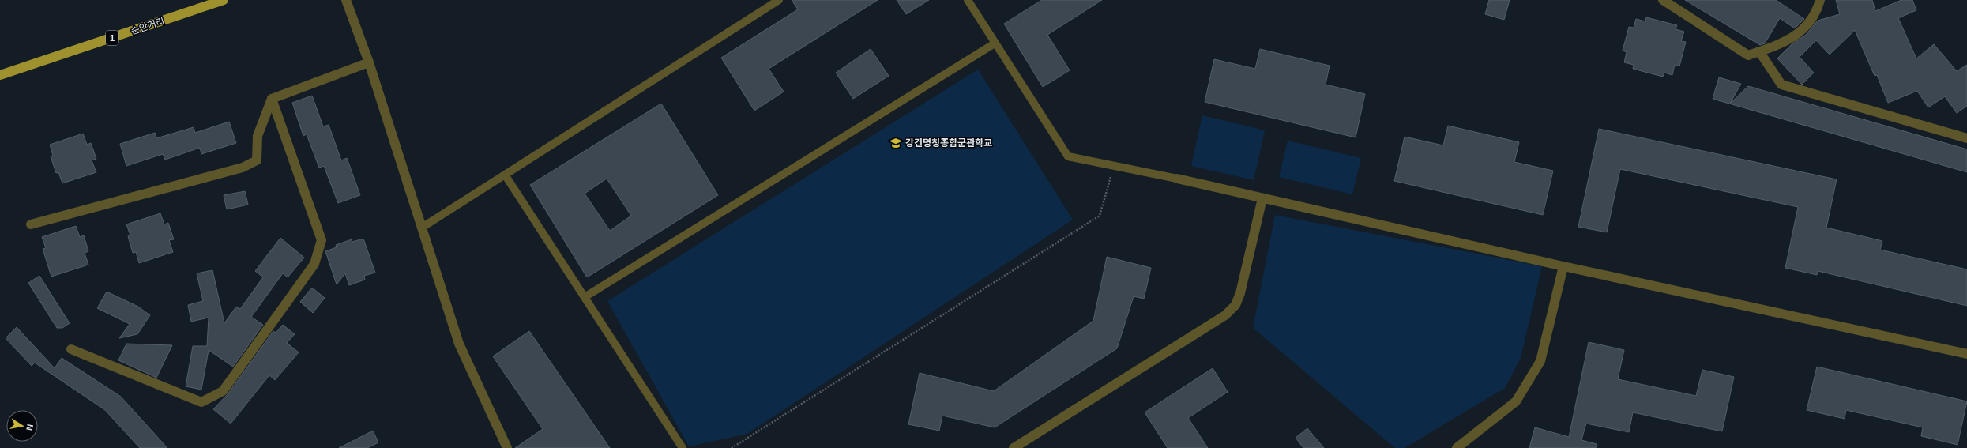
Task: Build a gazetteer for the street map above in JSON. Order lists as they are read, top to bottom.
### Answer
{
  "streets": {
    "main road": ["순안거리", "1"]
  },
  "places": {
    "school or university": ["강건명칭종합군관학교"]
  },
  "north": "right"
}
